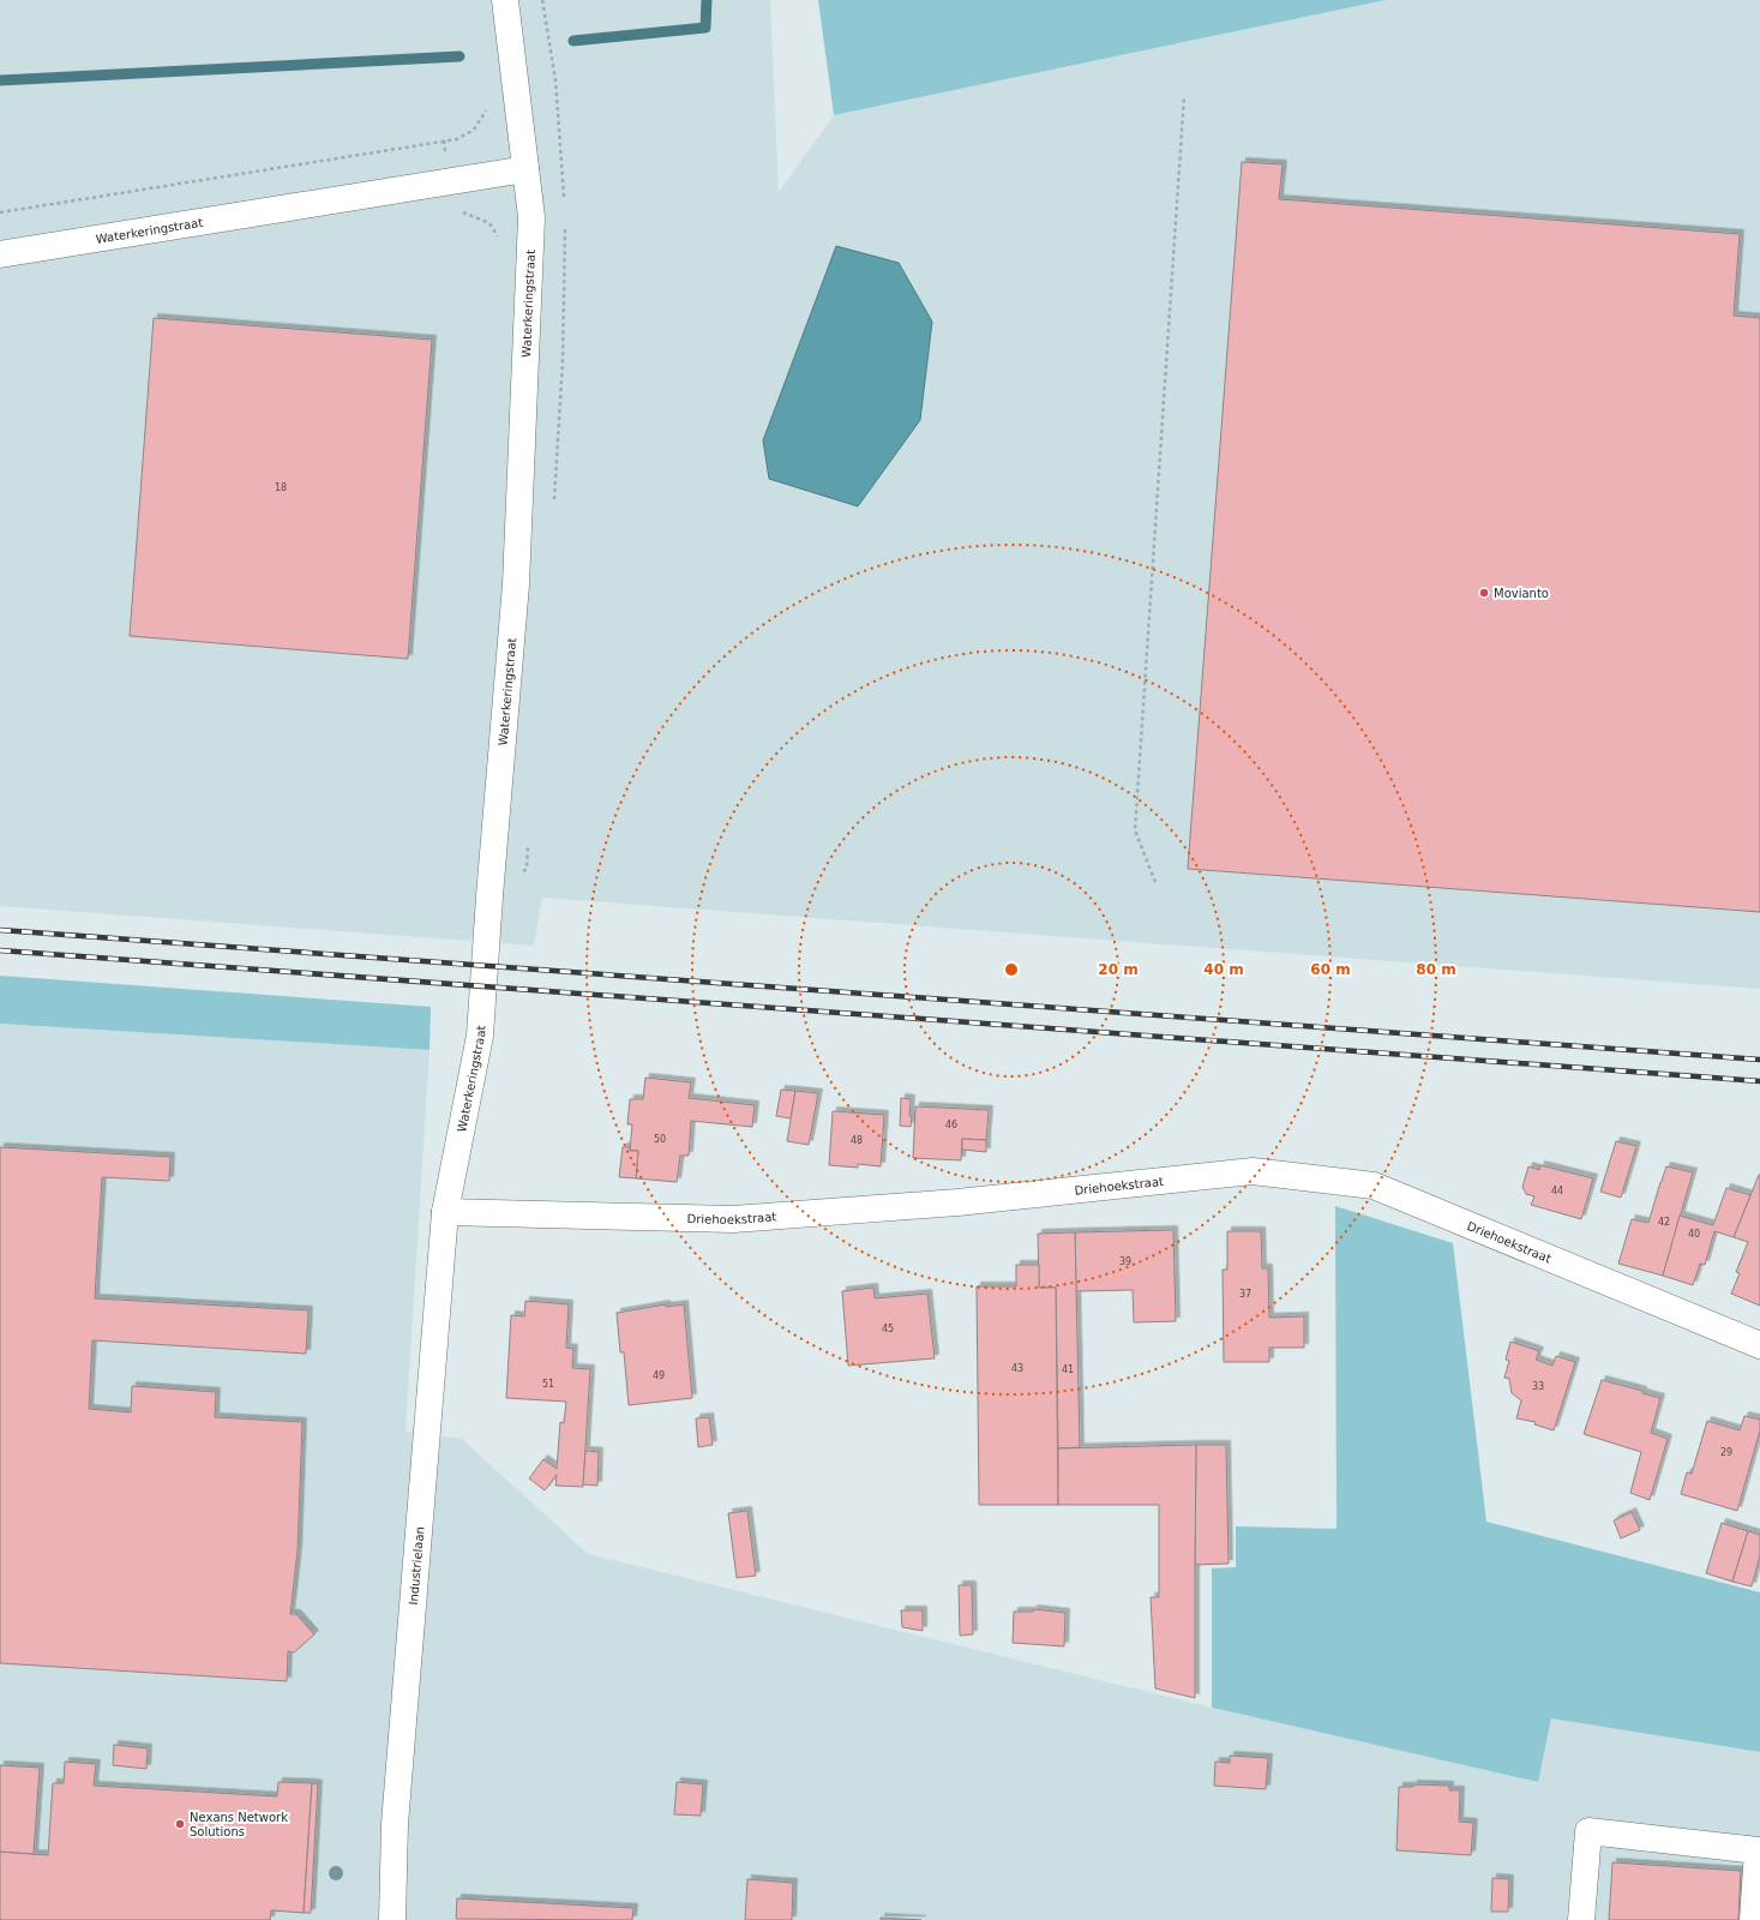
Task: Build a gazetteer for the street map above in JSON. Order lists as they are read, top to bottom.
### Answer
{
  "streets": {
    "street": ["Waterkeringstraat", "Driehoekstraat", "Industrielaan"]
  },
  "crossings": [
    ["Waterkeringstraat", "Driehoekstraat"],
    ["Waterkeringstraat", "Industrielaan"],
    ["Driehoekstraat", "Industrielaan"]
  ],
  "places": ["Movianto", "Nexans Network Solutions"],
  "house_numbers": [
    "18",
    "46",
    "50",
    "48",
    "44",
    "42",
    "40",
    "39",
    "37",
    "45",
    "43",
    "41",
    "49",
    "51",
    "33",
    "29"
  ],
  "rings": [
    "20 m",
    "40 m",
    "60 m",
    "80 m"
  ]
}
